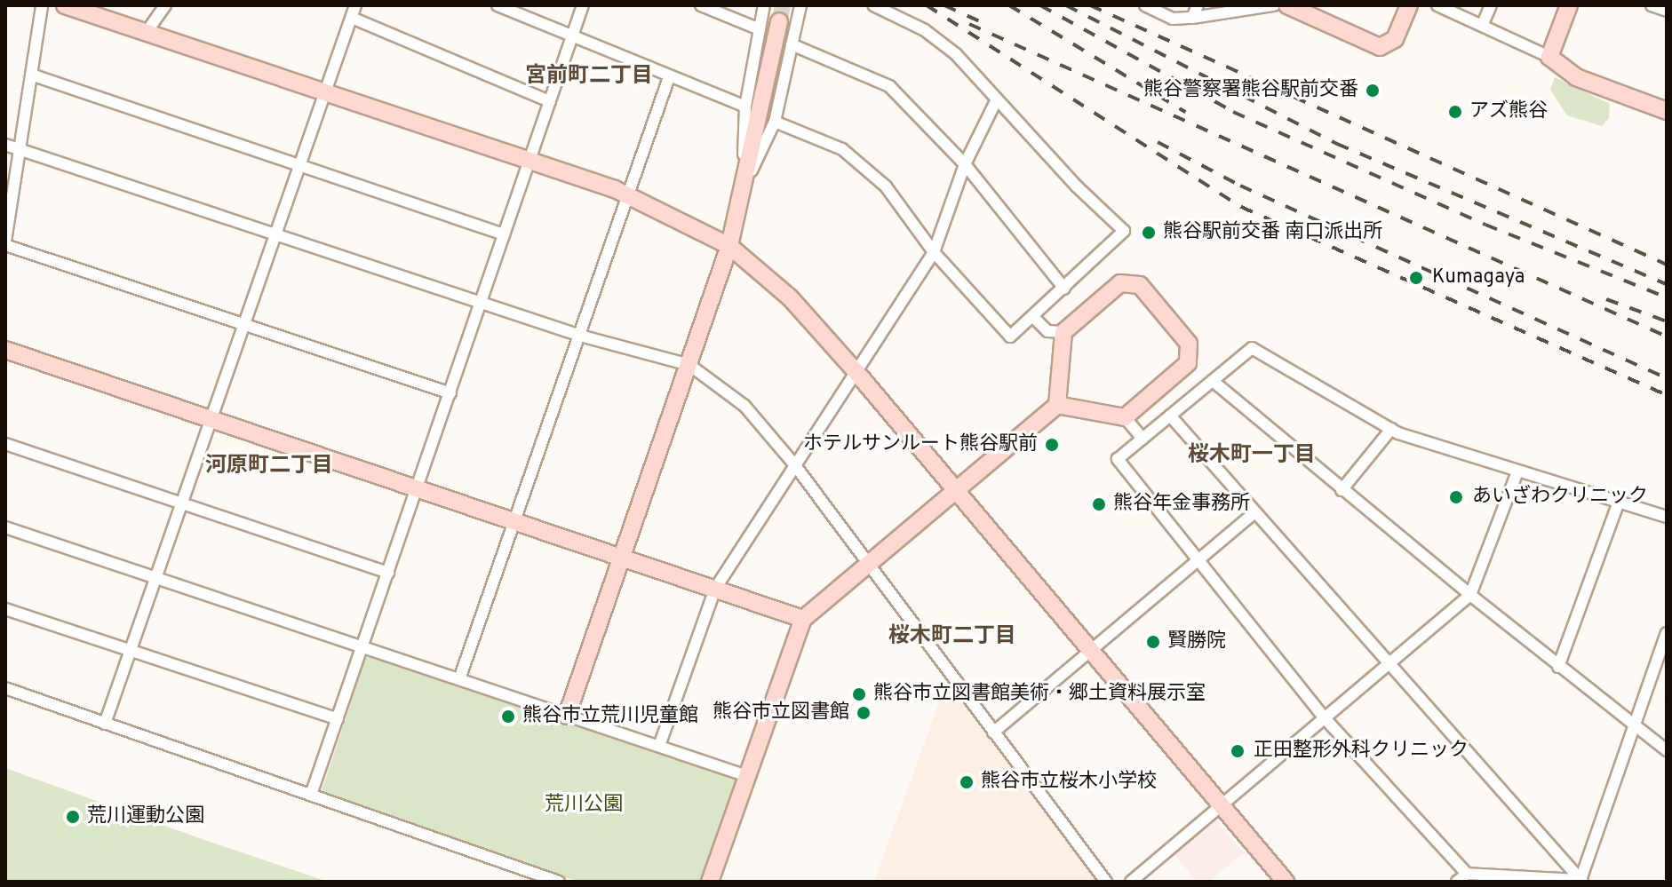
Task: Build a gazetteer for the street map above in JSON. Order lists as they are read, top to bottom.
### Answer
{
  "districts": [
    "宮前町二丁目",
    "桜木町一丁目",
    "河原町二丁目",
    "桜木町二丁目"
  ],
  "parks": ["荒川公園"],
  "places": [
    "熊谷警察署熊谷駅前交番",
    "アズ熊谷",
    "熊谷駅前交番 南口派出所",
    "Kumagaya",
    "ホテルサンルート熊谷駅前",
    "あいざわクリニック",
    "熊谷年金事務所",
    "賢勝院",
    "熊谷市立図書館美術・郷土資料展示室",
    "熊谷市立図書館",
    "熊谷市立荒川児童館",
    "正田整形外科クリニック",
    "熊谷市立桜木小学校",
    "荒川運動公園"
  ]
}
